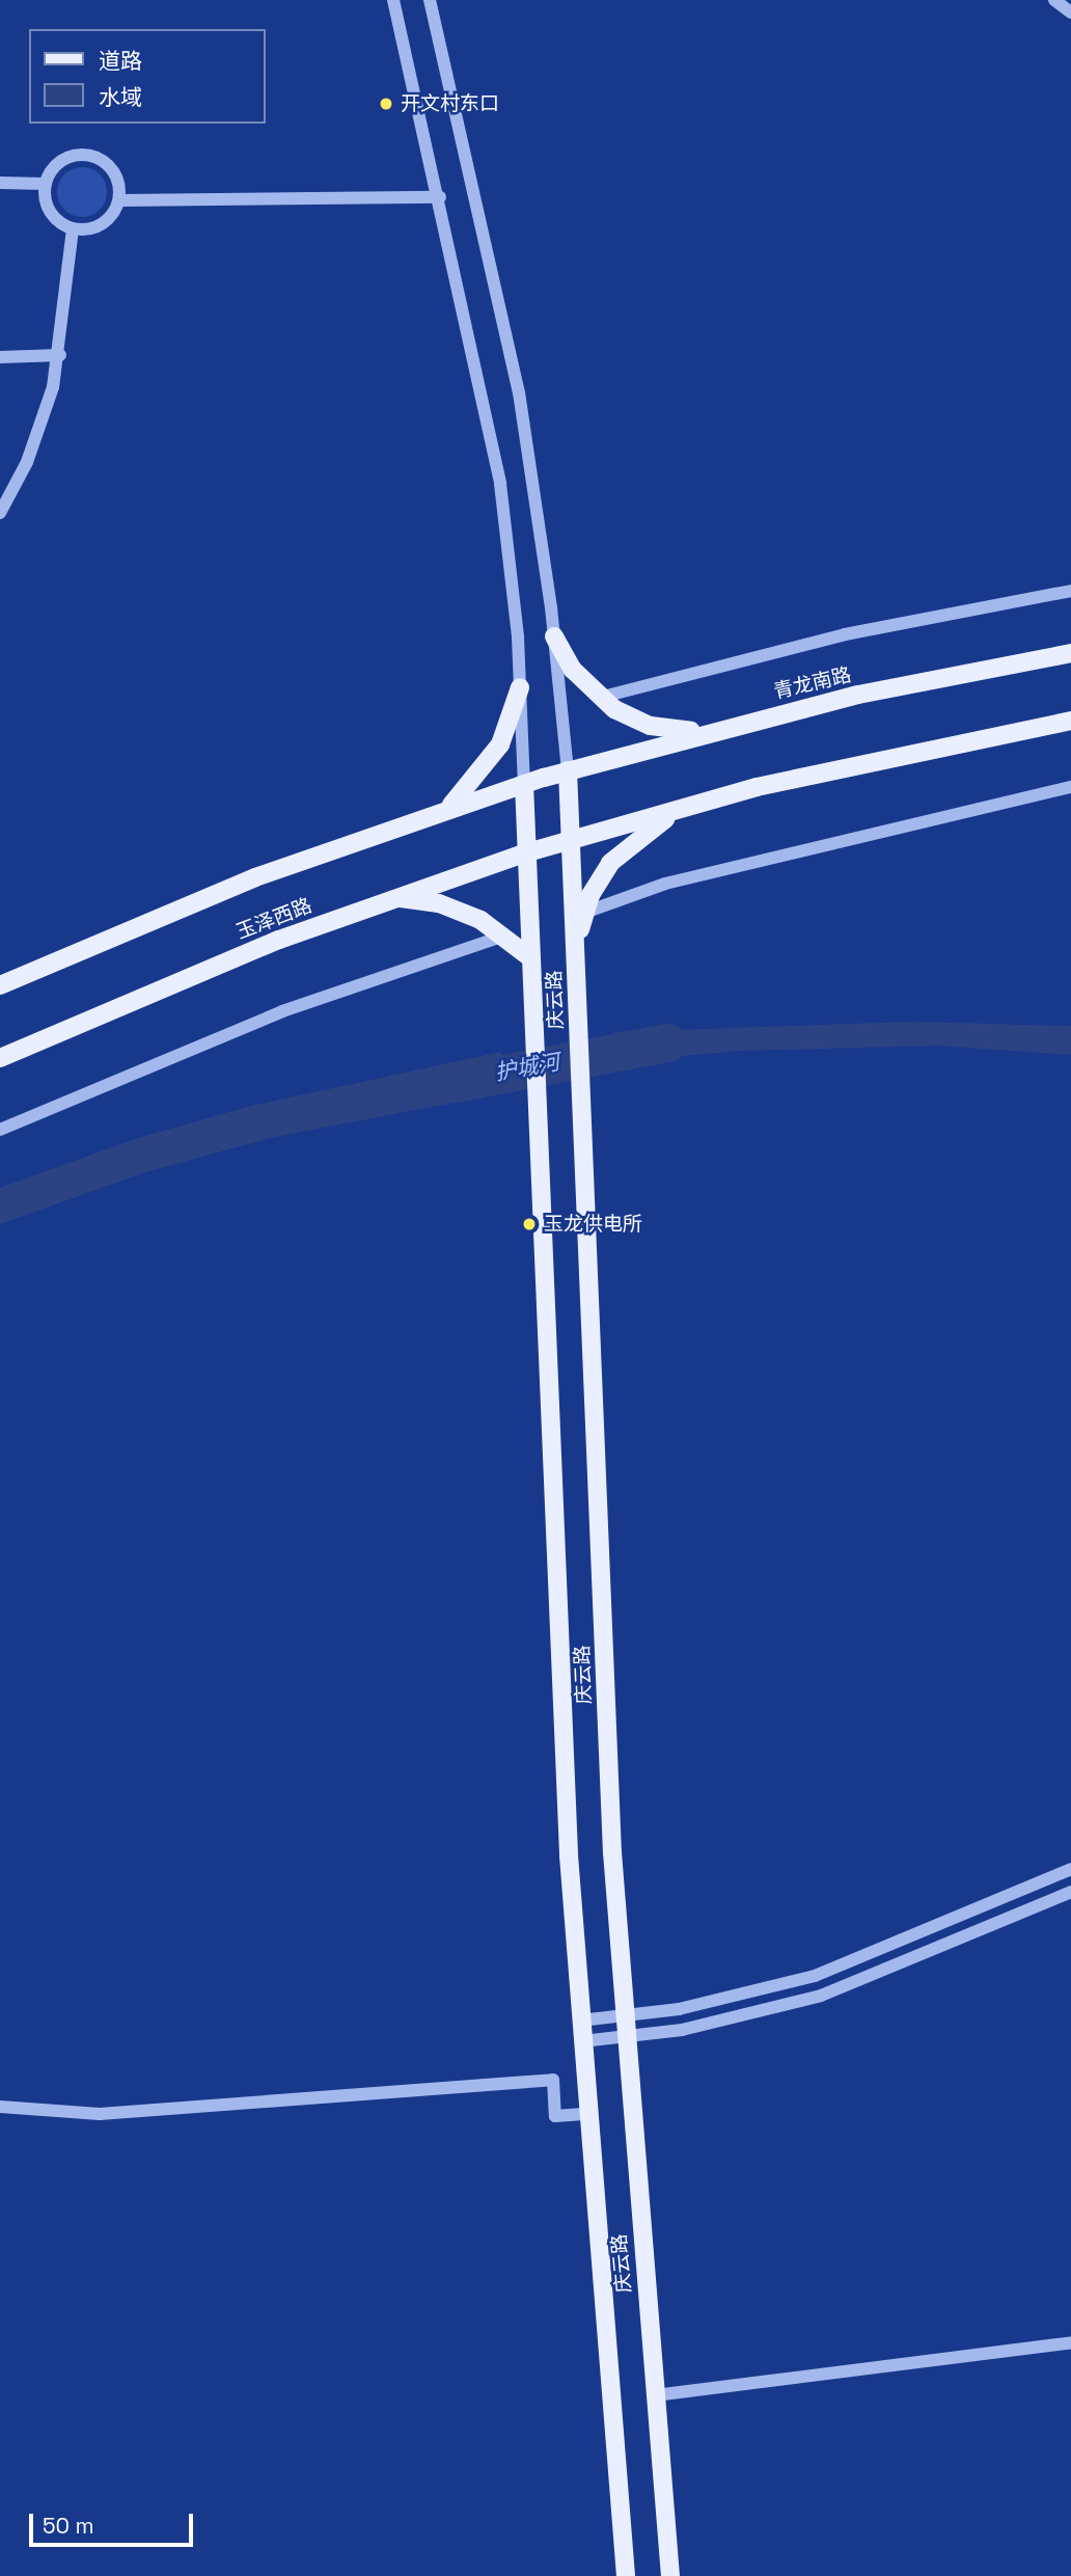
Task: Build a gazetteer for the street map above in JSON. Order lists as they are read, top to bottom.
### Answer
{
  "streets": {
    "main road": ["青龙南路", "玉泽西路", "庆云路"]
  },
  "crossings": [
    ["青龙南路", "庆云路"],
    ["玉泽西路", "庆云路"]
  ],
  "water": ["护城河"],
  "places": ["开文村东口", "玉龙供电所"],
  "legend": ["道路", "水域"],
  "scale_bar": "50 m"
}
